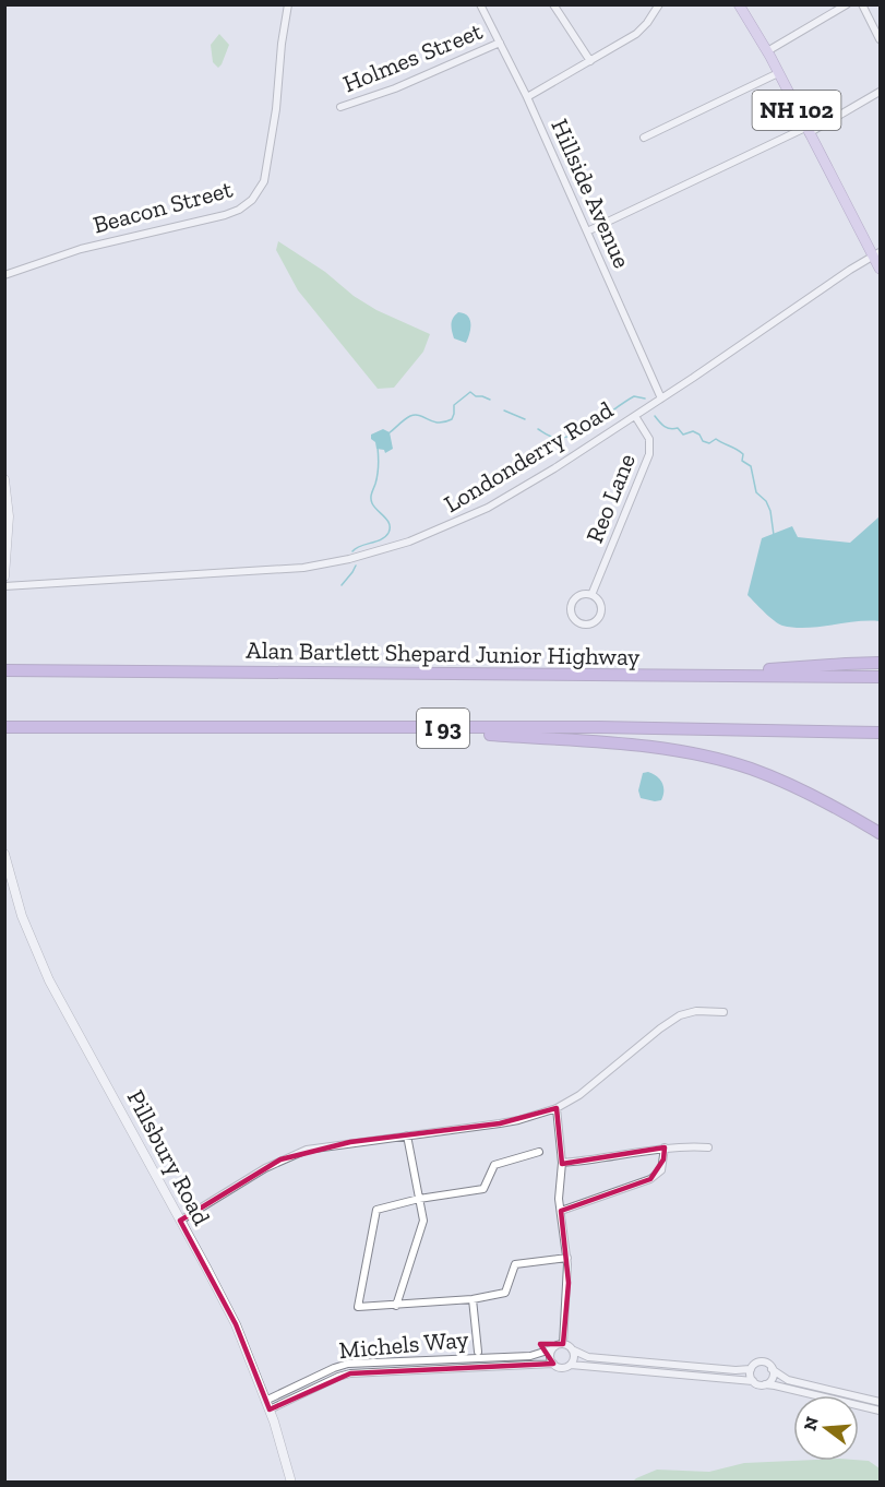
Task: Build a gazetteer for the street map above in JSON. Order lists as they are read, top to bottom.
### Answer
{
  "streets": {
    "highway": ["Alan Bartlett Shepard Junior Highway", "I 93"],
    "main road": ["NH 102"],
    "street": [
      "Holmes Street",
      "Hillside Avenue",
      "Beacon Street",
      "Londonderry Road",
      "Reo Lane",
      "Pillsbury Road",
      "Michels Way"
    ]
  },
  "crossings": [
    ["Holmes Street", "Hillside Avenue"],
    ["NH 102", "Londonderry Road"],
    ["Hillside Avenue", "Londonderry Road"],
    ["Londonderry Road", "Reo Lane"],
    ["Pillsbury Road", "Michels Way"]
  ],
  "north": "left"
}
